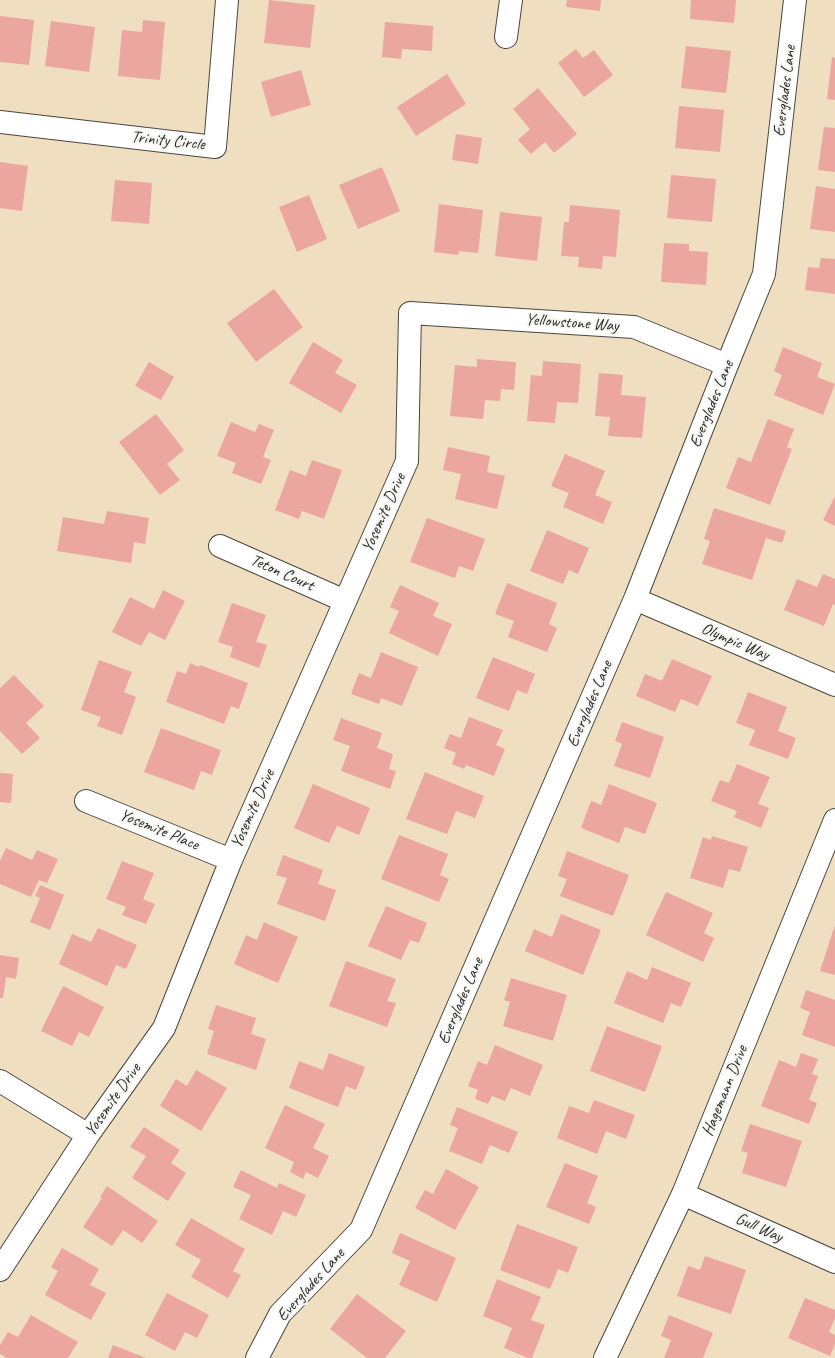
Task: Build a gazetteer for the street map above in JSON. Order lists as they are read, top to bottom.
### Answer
{
  "streets": {
    "street": [
      "Everglades Lane",
      "Trinity Circle",
      "Yellowstone Way",
      "Yosemite Drive",
      "Teton Court",
      "Olympic Way",
      "Yosemite Place",
      "Hagemann Drive",
      "Gull Way"
    ]
  },
  "crossings": [
    ["Everglades Lane", "Yellowstone Way"],
    ["Everglades Lane", "Olympic Way"],
    ["Yellowstone Way", "Yosemite Drive"],
    ["Yosemite Drive", "Teton Court"],
    ["Yosemite Drive", "Yosemite Place"],
    ["Hagemann Drive", "Gull Way"]
  ]
}
